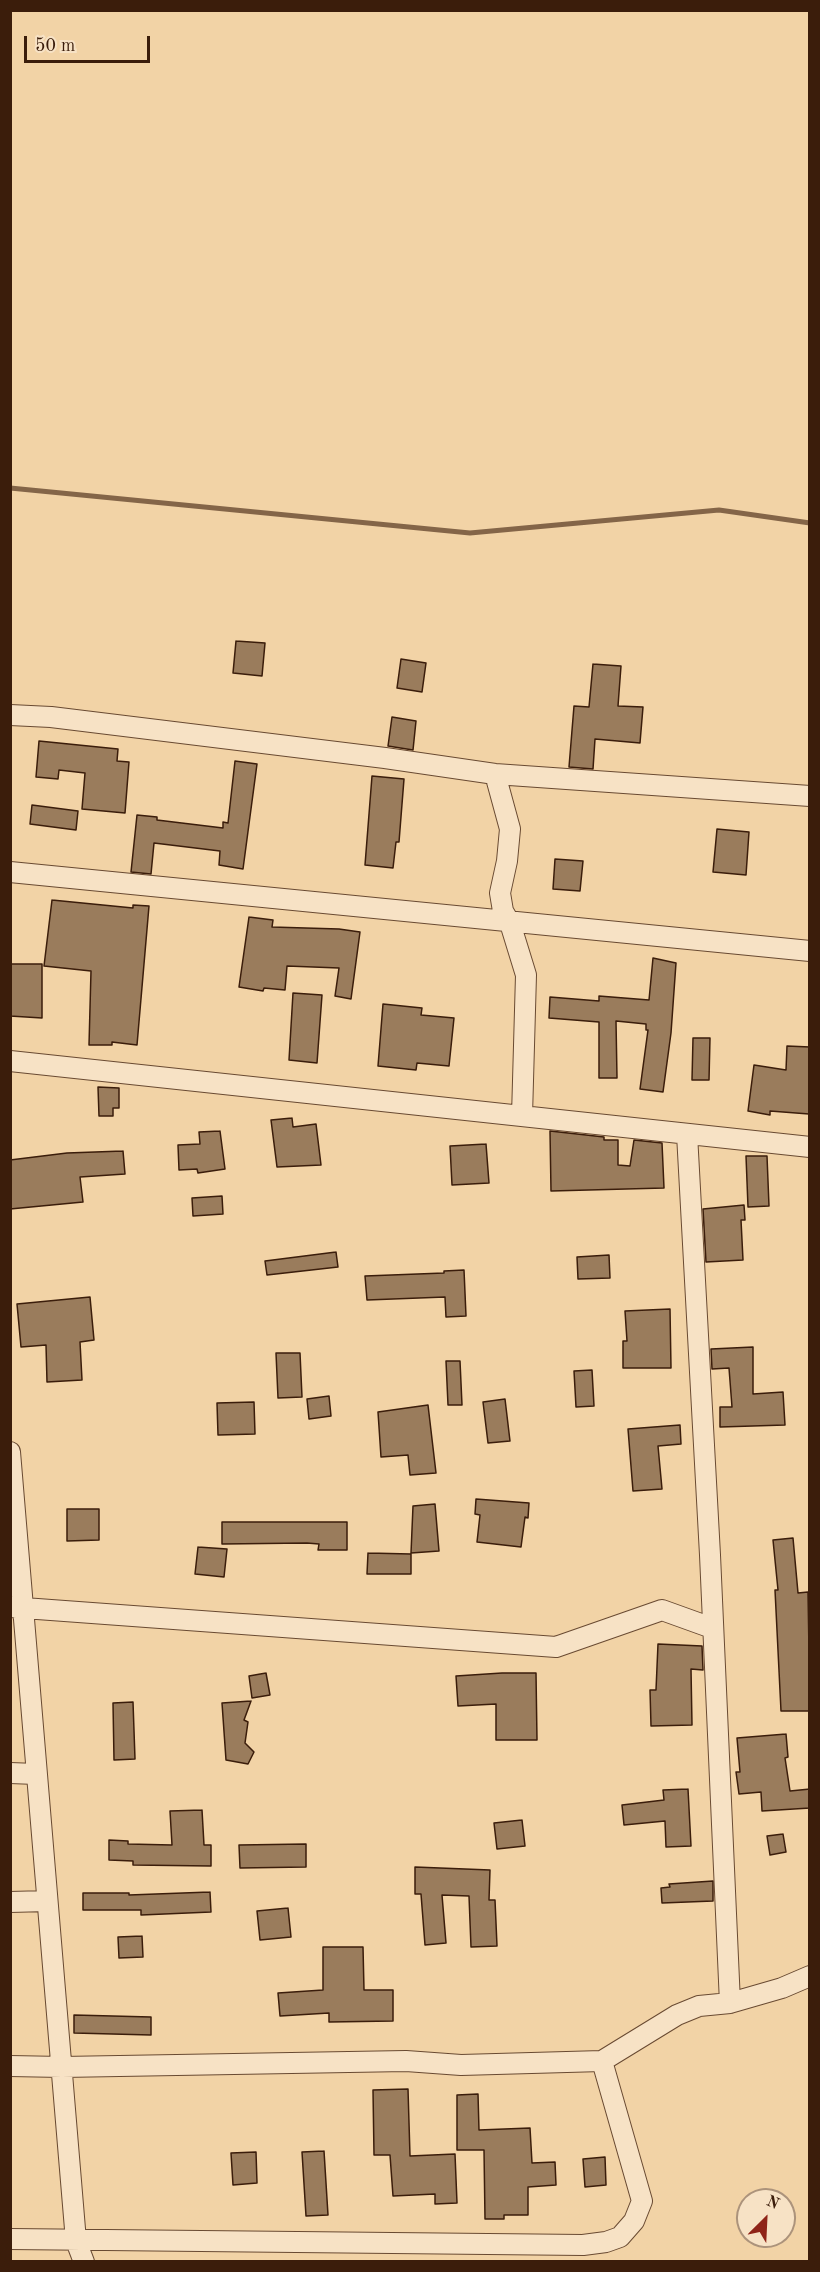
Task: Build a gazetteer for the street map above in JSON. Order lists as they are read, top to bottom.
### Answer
{
  "scale_bar": "50 m",
  "north": "top right"
}
